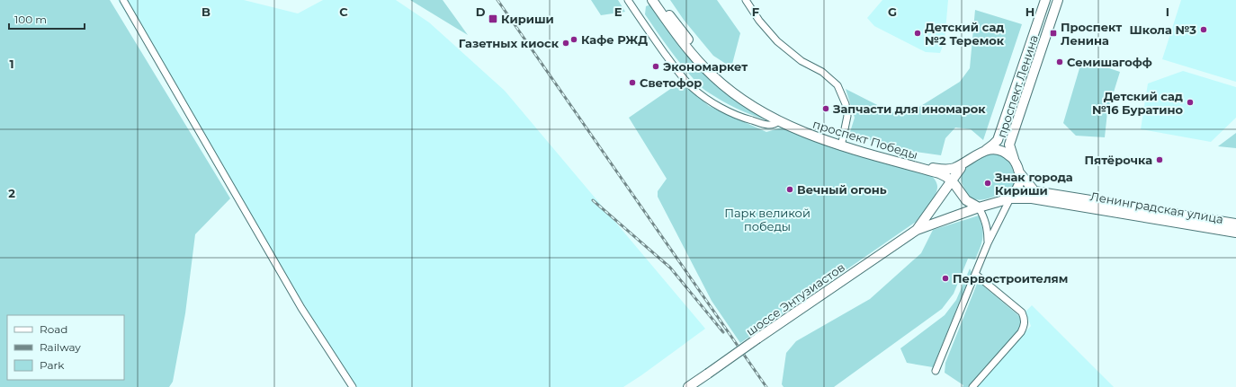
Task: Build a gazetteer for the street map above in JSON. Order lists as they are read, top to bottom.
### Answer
{
  "streets": {
    "main road": [
      "проспект Ленина",
      "проспект Победы",
      "Ленинградская улица",
      "шоссе Энтузиастов"
    ]
  },
  "crossings": [
    ["проспект Ленина", "Ленинградская улица"]
  ],
  "parks": ["Парк великой победы"],
  "places": {
    "transit": ["Кириши", "Проспект Ленина"],
    "other": [
      "Школа №3",
      "Детский сад №2 Теремок",
      "Кафе РЖД",
      "Газетных киоск",
      "Семишагофф",
      "Экономаркет",
      "Светофор",
      "Детский сад №16 Буратино",
      "Запчасти для иномарок",
      "Пятёрочка",
      "Знак города Кириши",
      "Вечный огонь",
      "Первостроителям"
    ]
  },
  "legend": ["Road", "Railway", "Park"],
  "scale_bar": "100 m",
  "grid": {
    "columns": [
      "B",
      "C",
      "D",
      "E",
      "F",
      "G",
      "H",
      "I"
    ],
    "rows": ["1", "2"]
  }
}
